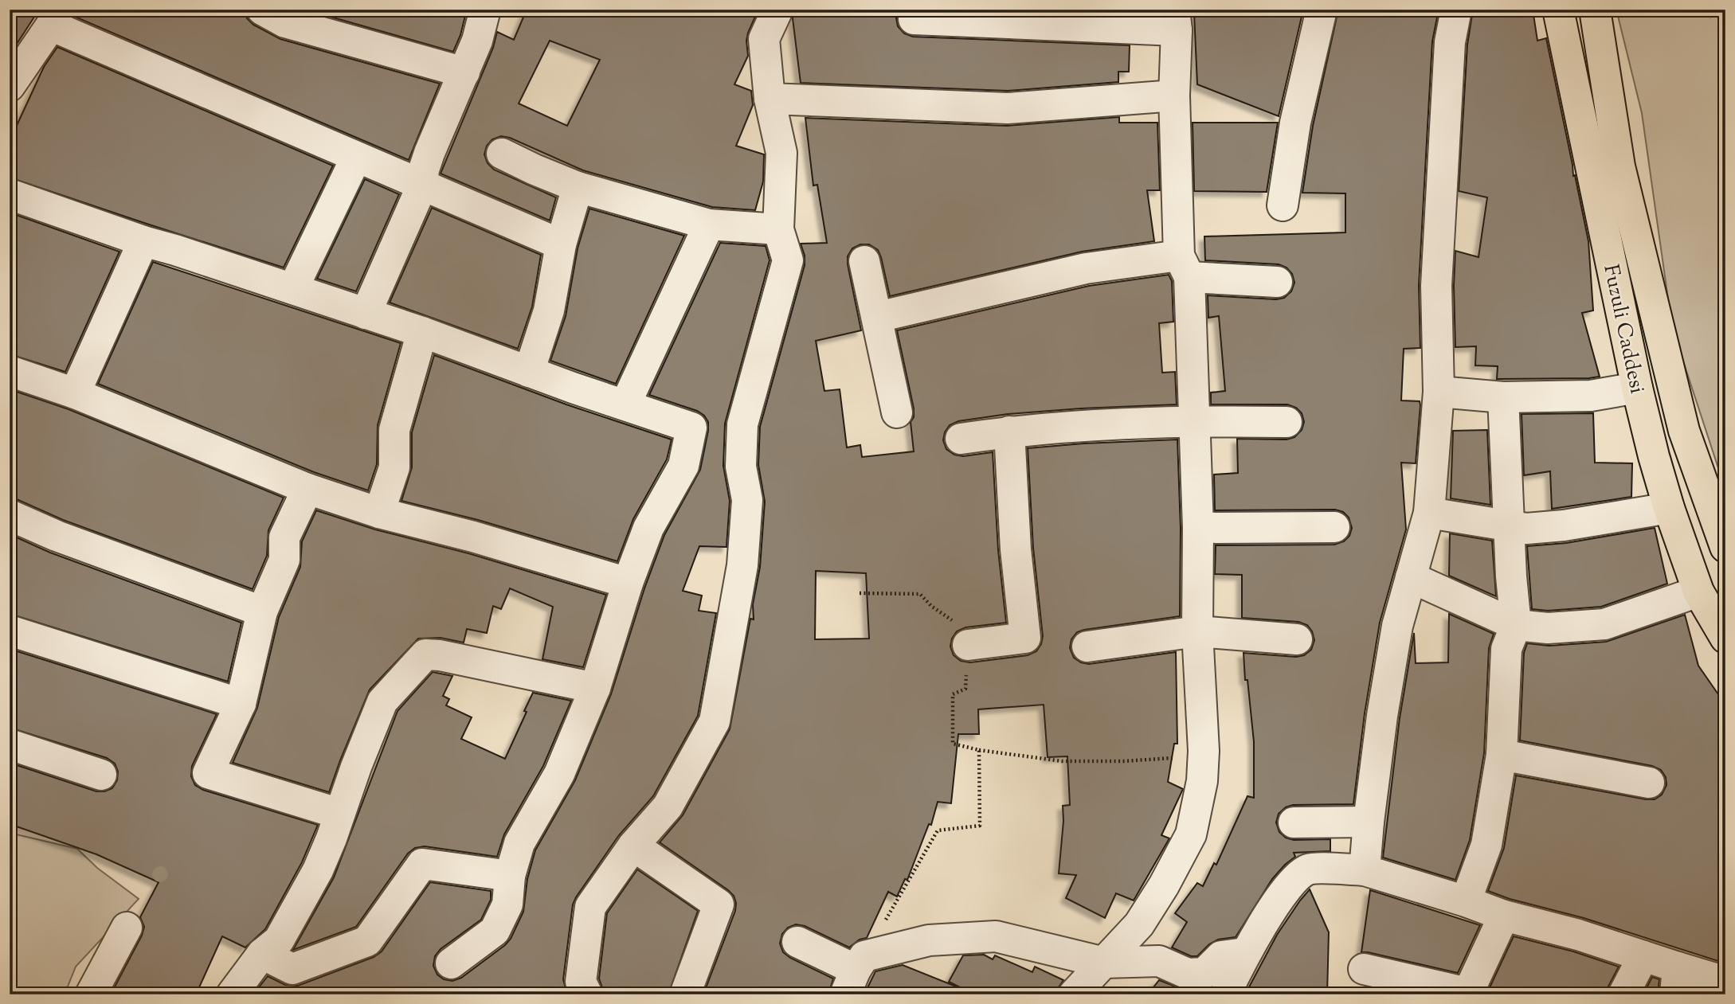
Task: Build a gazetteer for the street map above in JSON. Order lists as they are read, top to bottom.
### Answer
{
  "streets": {
    "main road": ["Fuzuli Caddesi"]
  }
}
